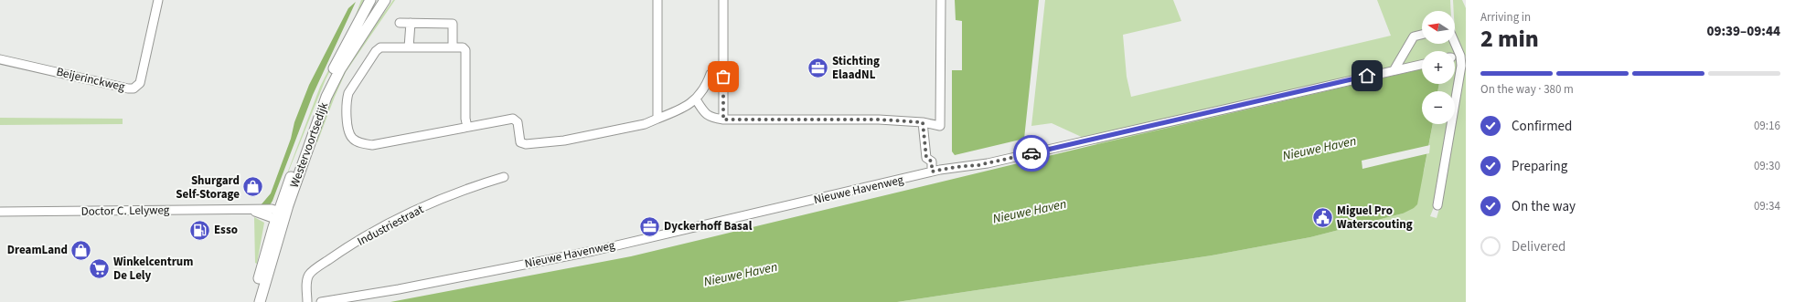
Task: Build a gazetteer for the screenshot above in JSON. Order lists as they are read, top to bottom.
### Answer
{
  "streets": {
    "main road": ["Westervoortsedijk"],
    "street": [
      "Beijerinckweg",
      "Nieuwe Havenweg",
      "Doctor C. Lelyweg",
      "Industriestraat"
    ]
  },
  "crossings": [
    ["Westervoortsedijk", "Doctor C. Lelyweg"]
  ],
  "water": ["Nieuwe Haven"],
  "places": {
    "office": ["Stichting ElaadNL", "Dyckerhoff Basal"],
    "shop": ["Shurgard Self-Storage", "DreamLand"],
    "public building": ["Miguel Pro Waterscouting"],
    "fuel station": ["Esso"],
    "supermarket": ["Winkelcentrum De Lely"]
  },
  "north": "left",
  "page": {
    "heading": ["2 min", "Arriving in", "09:39–09:44"],
    "map_buttons": ["+", "−"],
    "bar": "On the way · 380 m",
    "list": [
      ["Confirmed", "09:16"],
      ["Preparing", "09:30"],
      ["On the way", "09:34"],
      "Delivered"
    ]
  }
}
